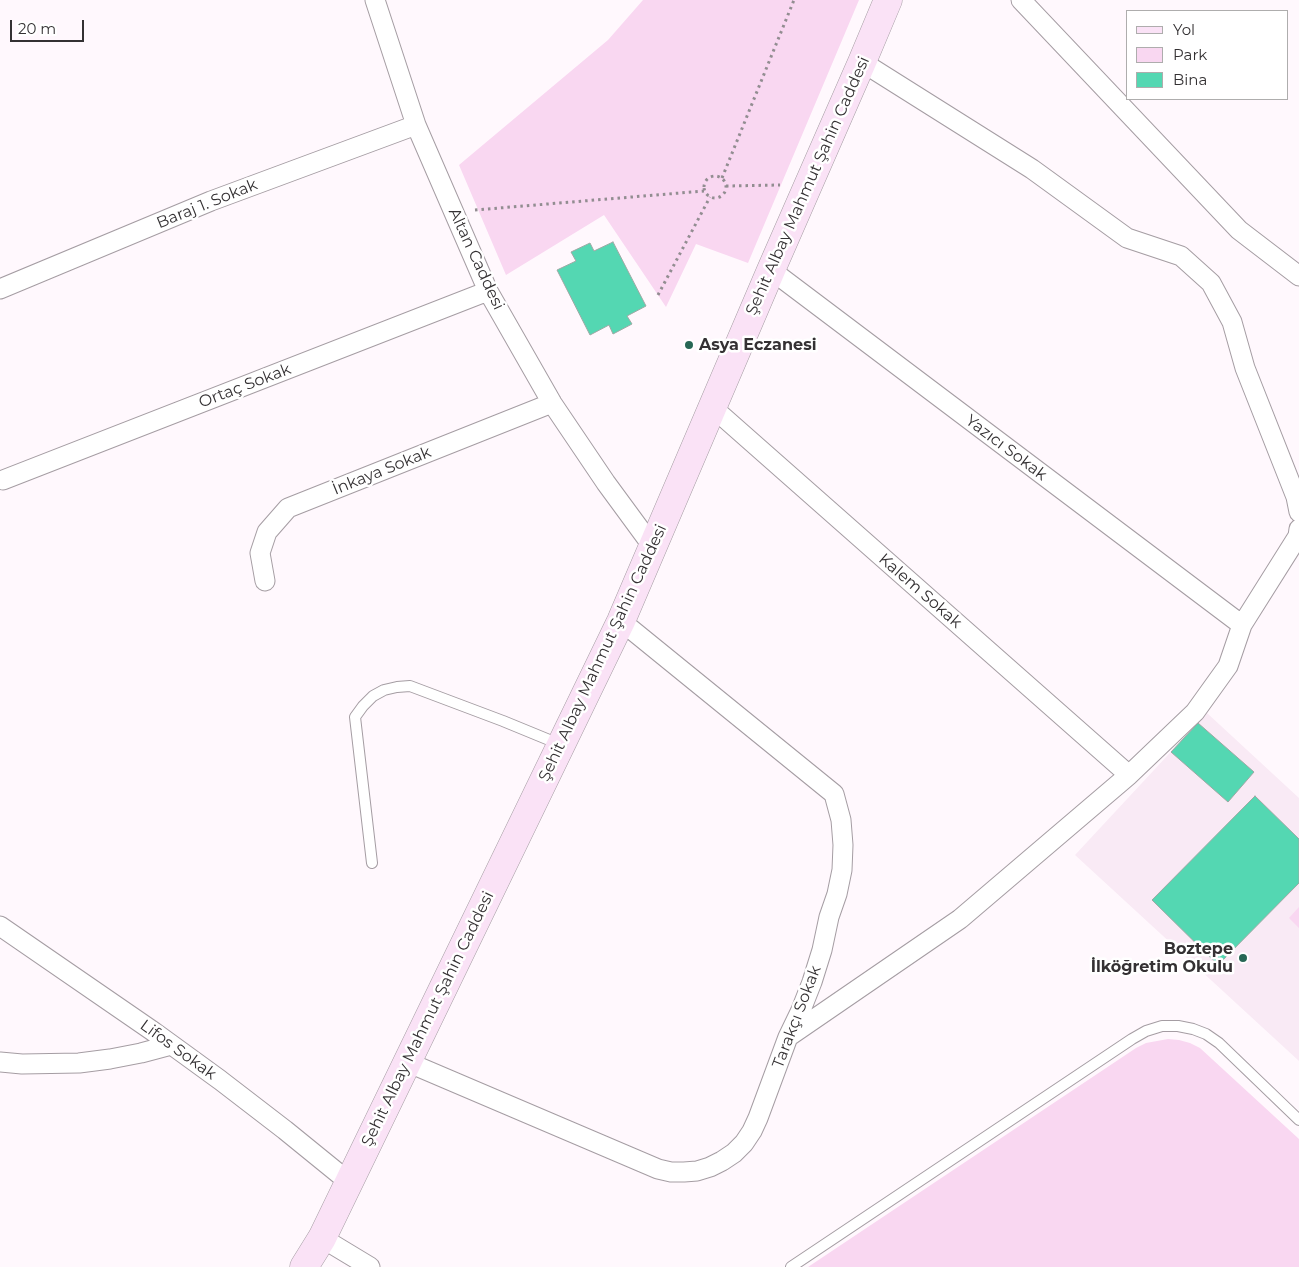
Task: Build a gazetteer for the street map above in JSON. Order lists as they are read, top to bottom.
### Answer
{
  "streets": {
    "street": [
      "Şehit Albay Mahmut Şahin Caddesi",
      "Baraj 1. Sokak",
      "Altan Caddesi",
      "Ortaç Sokak",
      "Yazıcı Sokak",
      "İnkaya Sokak",
      "Kalem Sokak",
      "Tarakçı Sokak",
      "Lifos Sokak"
    ]
  },
  "crossings": [
    ["Şehit Albay Mahmut Şahin Caddesi", "Altan Caddesi"],
    ["Şehit Albay Mahmut Şahin Caddesi", "Yazıcı Sokak"],
    ["Şehit Albay Mahmut Şahin Caddesi", "Kalem Sokak"],
    ["Şehit Albay Mahmut Şahin Caddesi", "Tarakçı Sokak"],
    ["Şehit Albay Mahmut Şahin Caddesi", "Lifos Sokak"],
    ["Baraj 1. Sokak", "Altan Caddesi"],
    ["Altan Caddesi", "Ortaç Sokak"],
    ["Altan Caddesi", "İnkaya Sokak"]
  ],
  "places": ["Asya Eczanesi", "Boztepe İlköğretim Okulu"],
  "legend": ["Yol", "Park", "Bina"],
  "scale_bar": "20 m"
}
